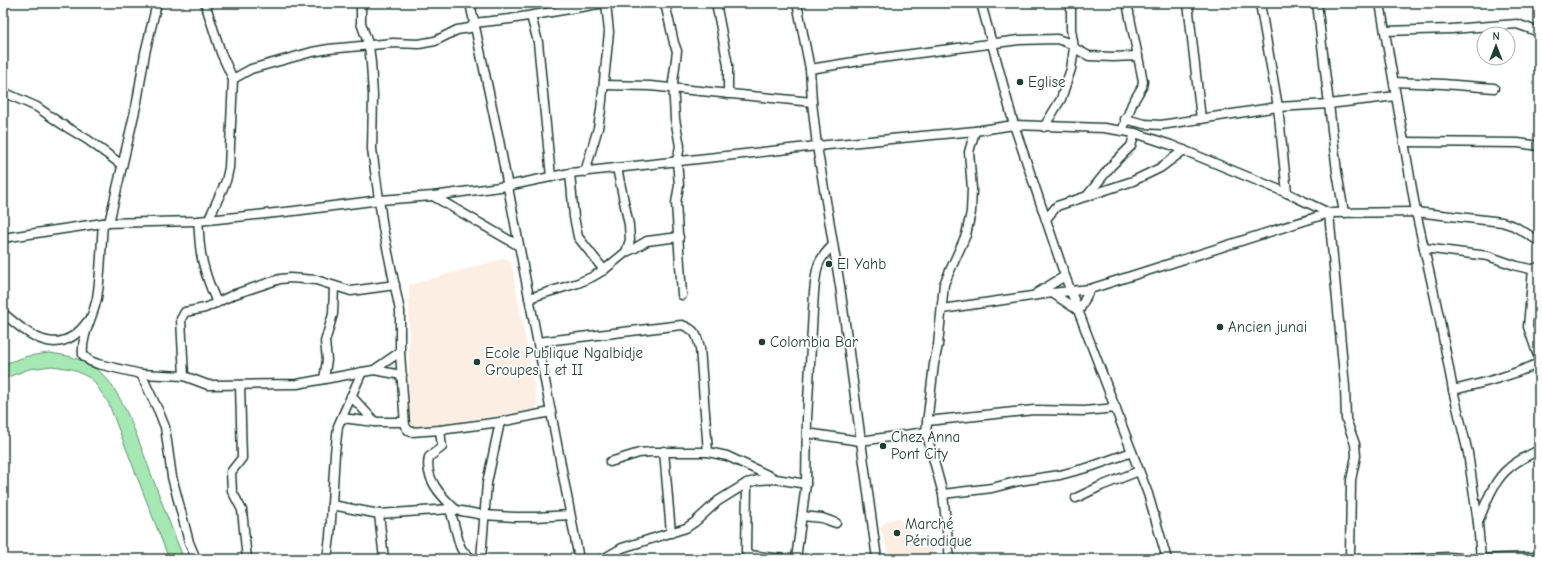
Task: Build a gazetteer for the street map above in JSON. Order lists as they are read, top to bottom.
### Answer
{
  "places": [
    "Eglise",
    "El Yahb",
    "Ancien junai",
    "Colombia Bar",
    "Ecole Publique Ngalbidje Groupes I et II",
    "Chez Anna Pont City",
    "Marché Périodique"
  ],
  "north": "top"
}
